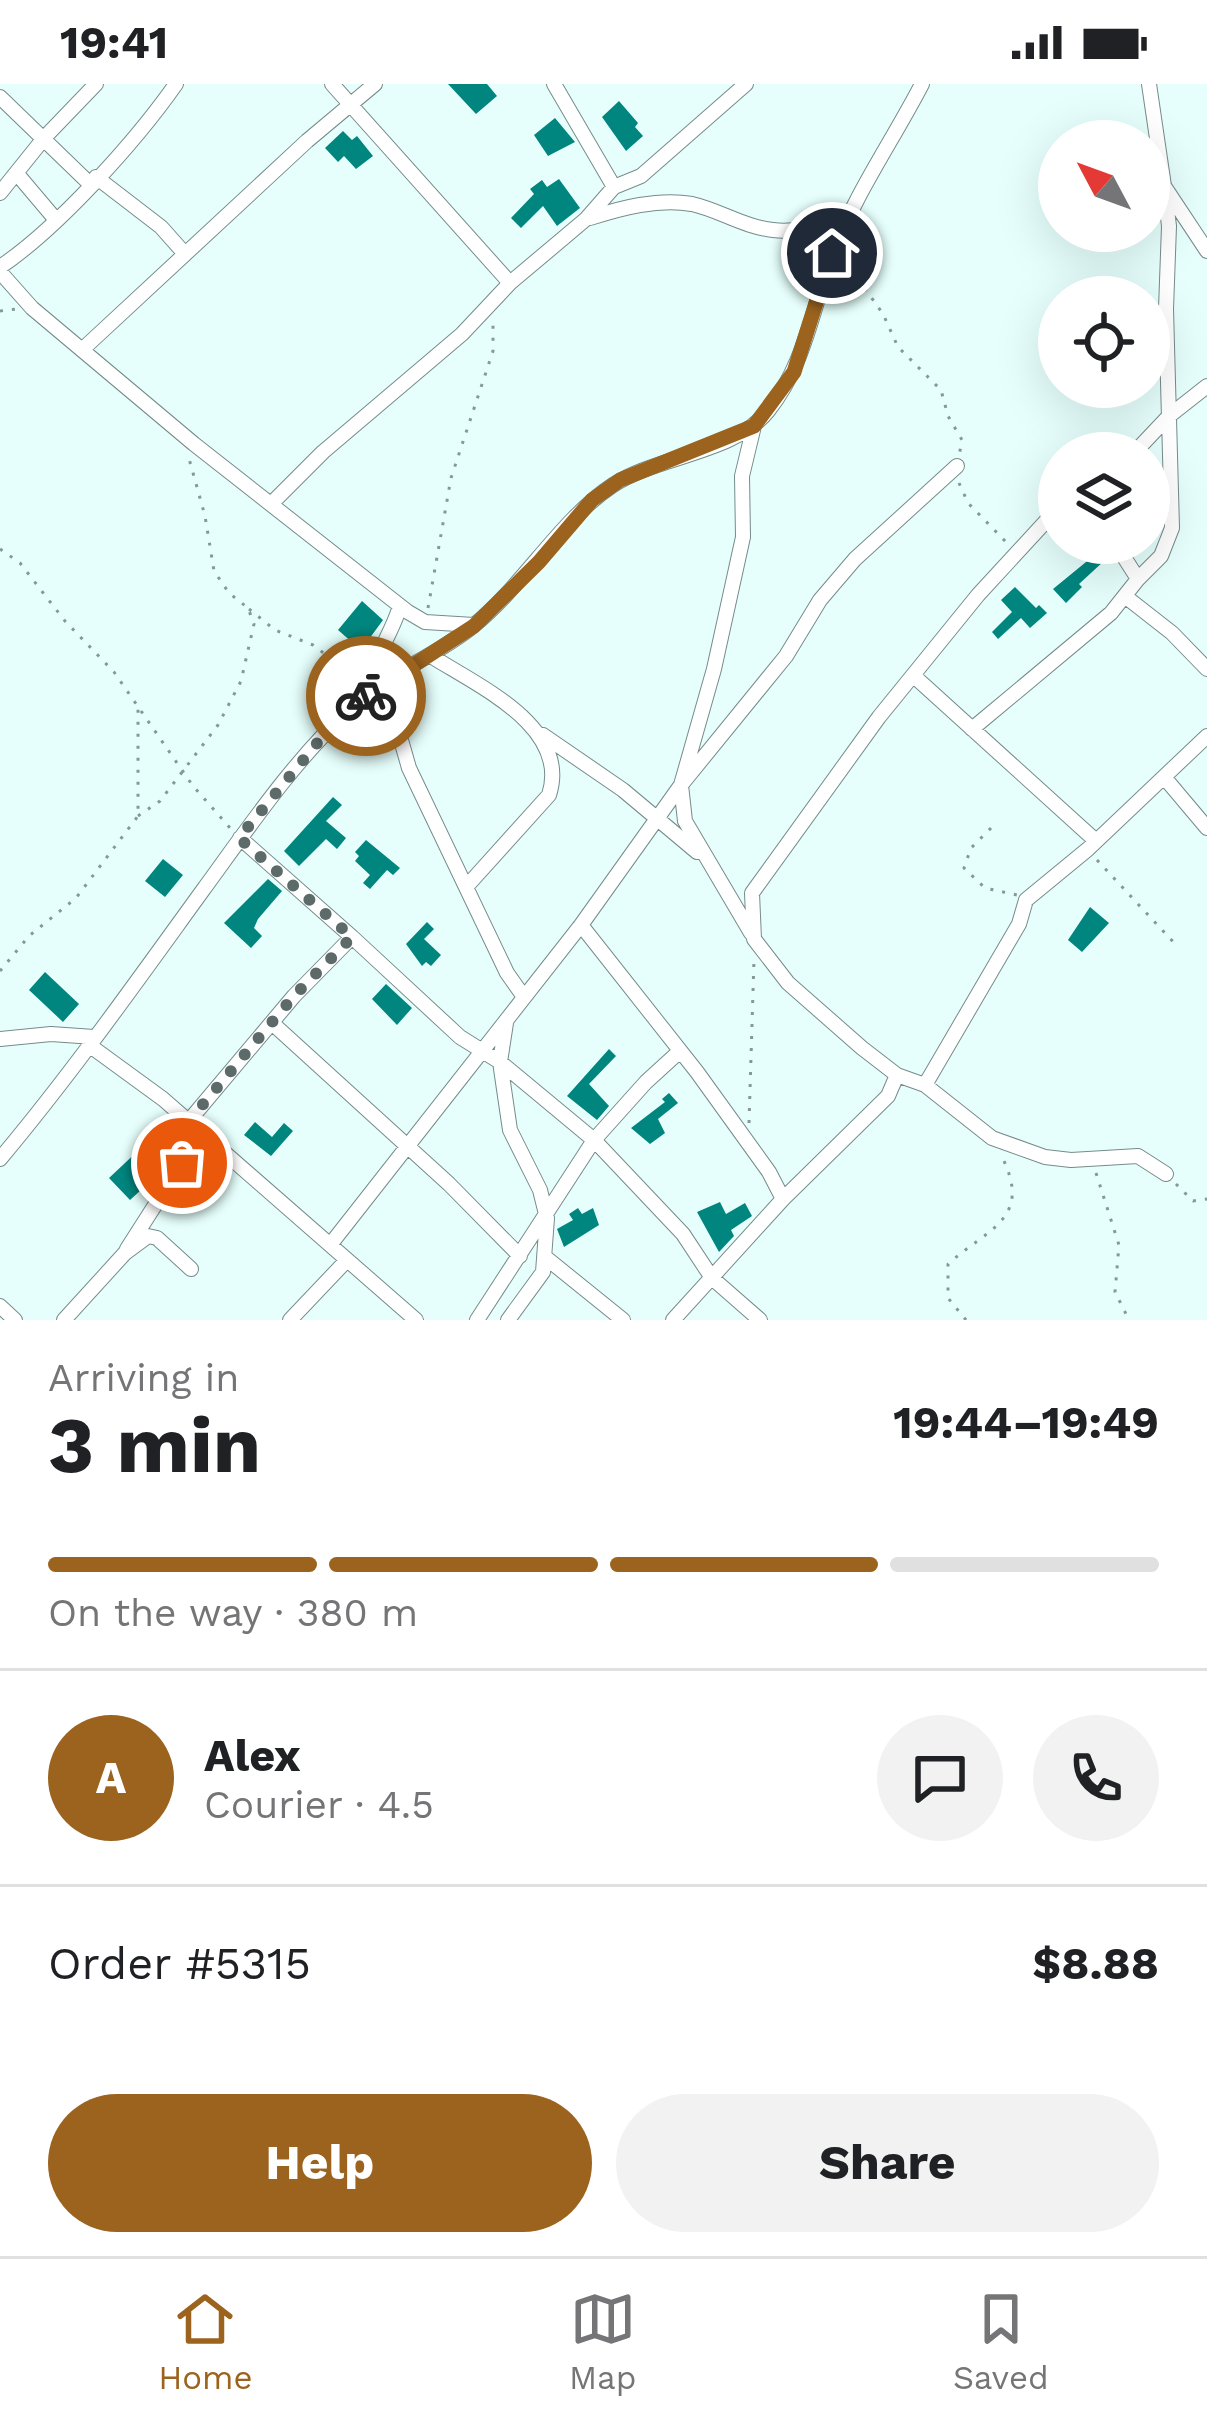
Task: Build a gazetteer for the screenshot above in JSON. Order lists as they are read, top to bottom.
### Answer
{
  "north": "top left",
  "page": {
    "status": "19:41",
    "heading": ["3 min", "Arriving in", "19:44–19:49"],
    "panel": [
      "Alex",
      "Courier · 4.5",
      "Order #5315",
      "$8.88"
    ],
    "bar": "On the way · 380 m",
    "round": "A",
    "buttons": ["Help", "Share"],
    "tabs": ["Home", "Map", "Saved"]
  }
}
